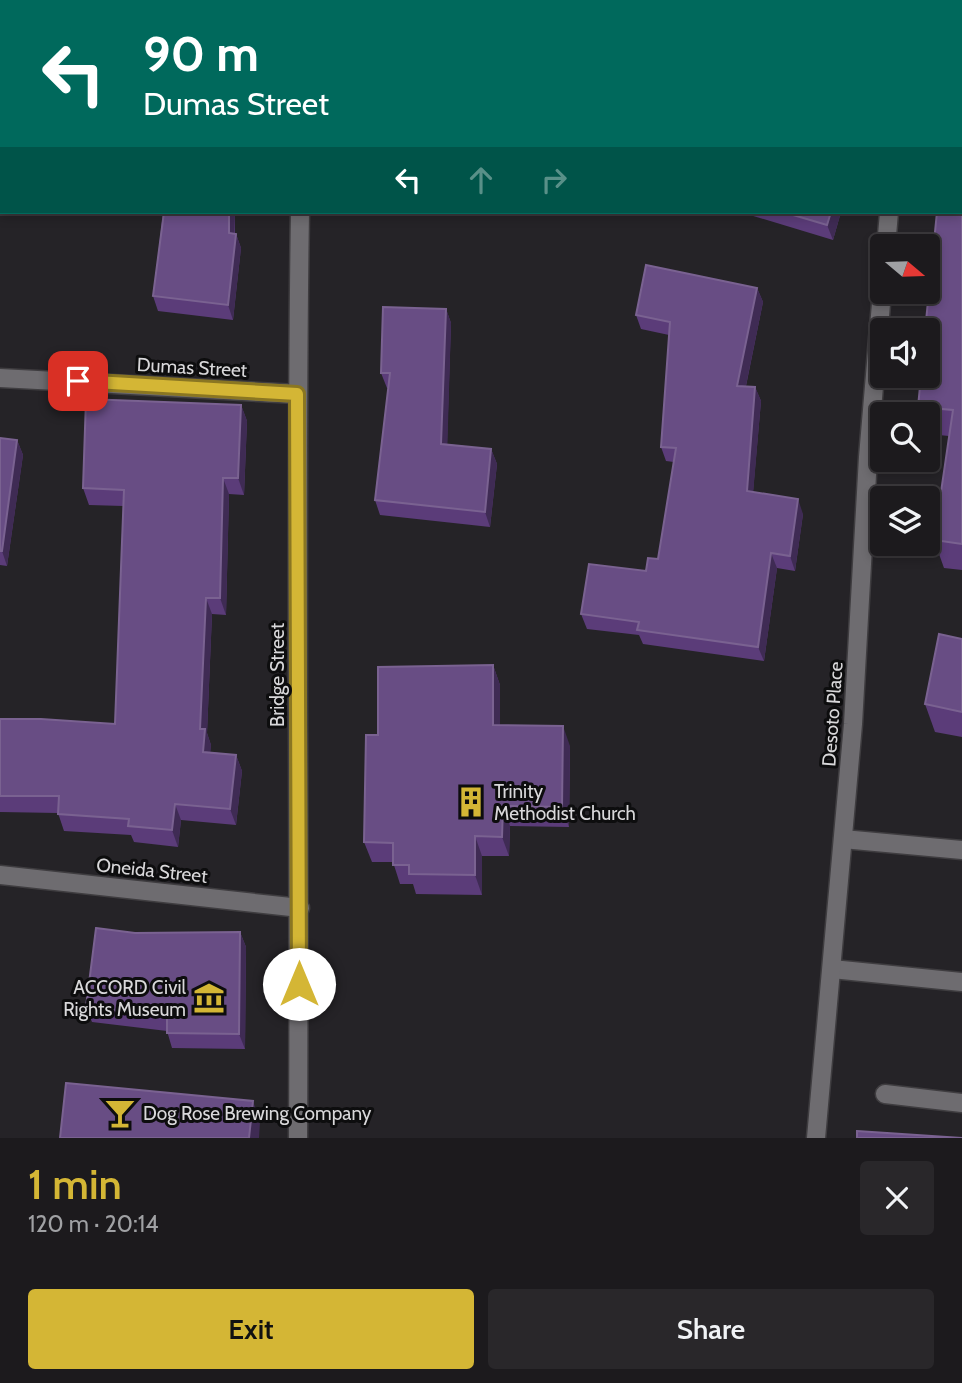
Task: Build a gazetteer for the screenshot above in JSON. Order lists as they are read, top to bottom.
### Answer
{
  "streets": {
    "street": [
      "Dumas Street",
      "Bridge Street",
      "Desoto Place",
      "Oneida Street"
    ]
  },
  "crossings": [
    ["Dumas Street", "Bridge Street"],
    ["Bridge Street", "Oneida Street"]
  ],
  "places": {
    "building": ["Trinity Methodist Church"],
    "museum": ["ACCORD Civil Rights Museum"],
    "bar": ["Dog Rose Brewing Company"]
  },
  "north": "right",
  "page": {
    "turn": ["90 m", "Dumas Street"],
    "heading": ["1 min", "120 m · 20:14"],
    "buttons": ["Exit", "Share"]
  }
}
